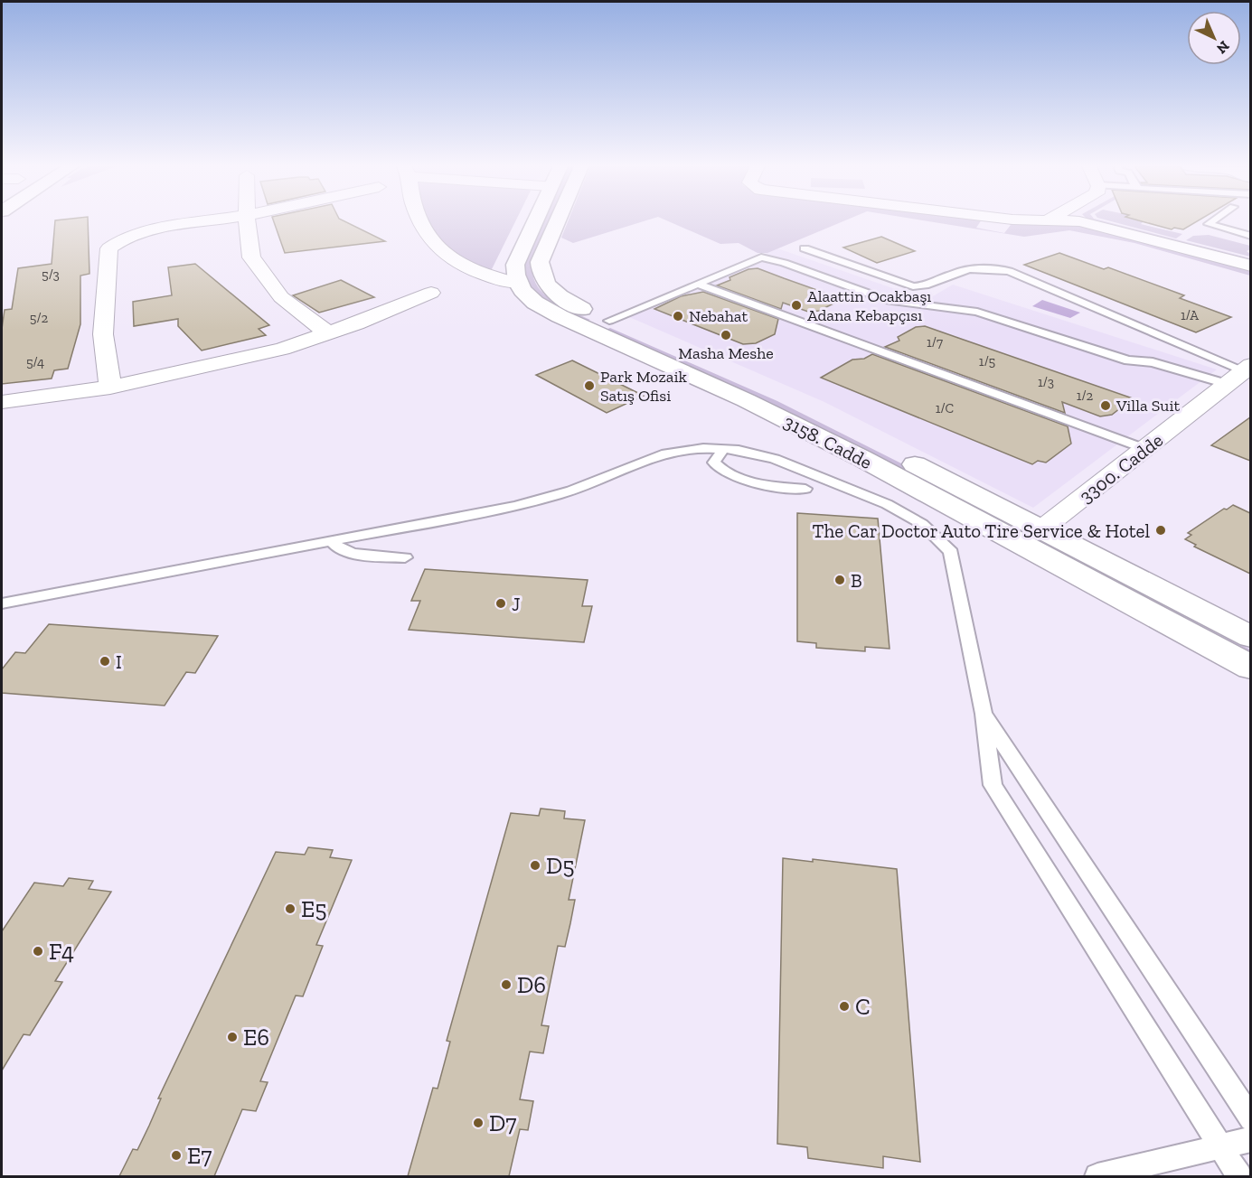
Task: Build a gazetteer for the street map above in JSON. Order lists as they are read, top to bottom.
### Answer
{
  "streets": {
    "street": ["3158. Cadde", "3300. Cadde"]
  },
  "crossings": [
    ["3158. Cadde", "3300. Cadde"]
  ],
  "places": [
    "Alaattin Ocakbaşı Adana Kebapçısı",
    "Nebahat",
    "Masha Meshe",
    "Park Mozaik Satış Ofisi",
    "Villa Suit",
    "The Car Doctor Auto Tire Service & Hotel",
    "B",
    "J",
    "I",
    "D5",
    "E5",
    "F4",
    "D6",
    "C",
    "E6",
    "D7",
    "E7"
  ],
  "house_numbers": [
    "5/3",
    "1/A",
    "5/2",
    "1/7",
    "1/5",
    "5/4",
    "1/3",
    "1/2",
    "1/C"
  ],
  "north": "bottom right"
}
